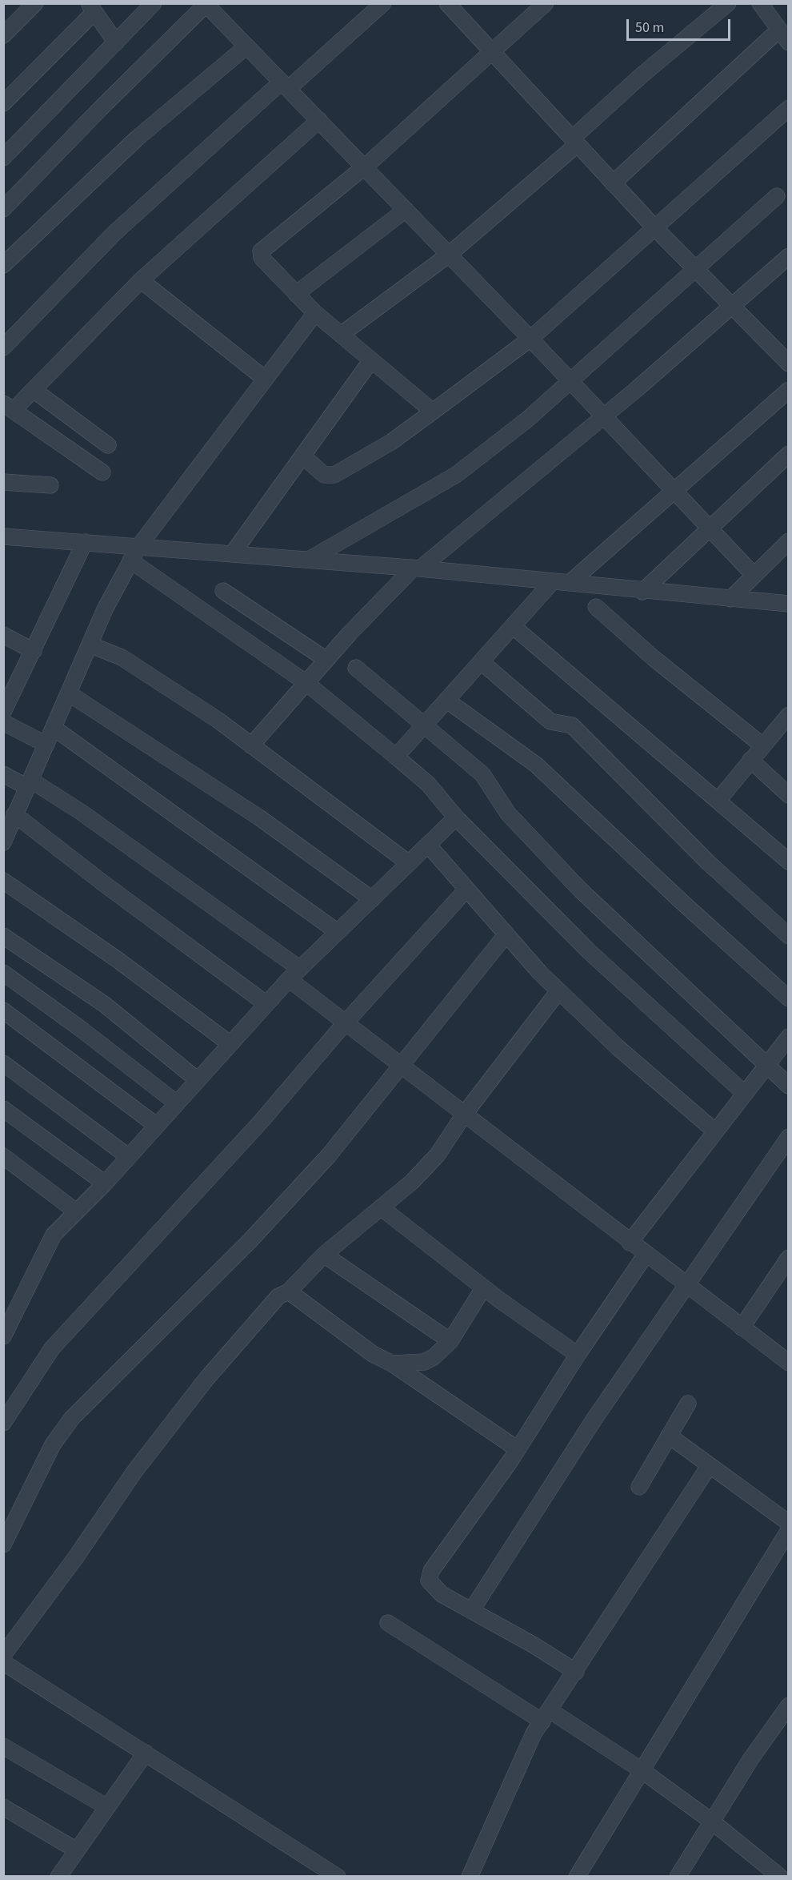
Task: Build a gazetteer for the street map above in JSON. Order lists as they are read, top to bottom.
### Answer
{
  "scale_bar": "50 m"
}
